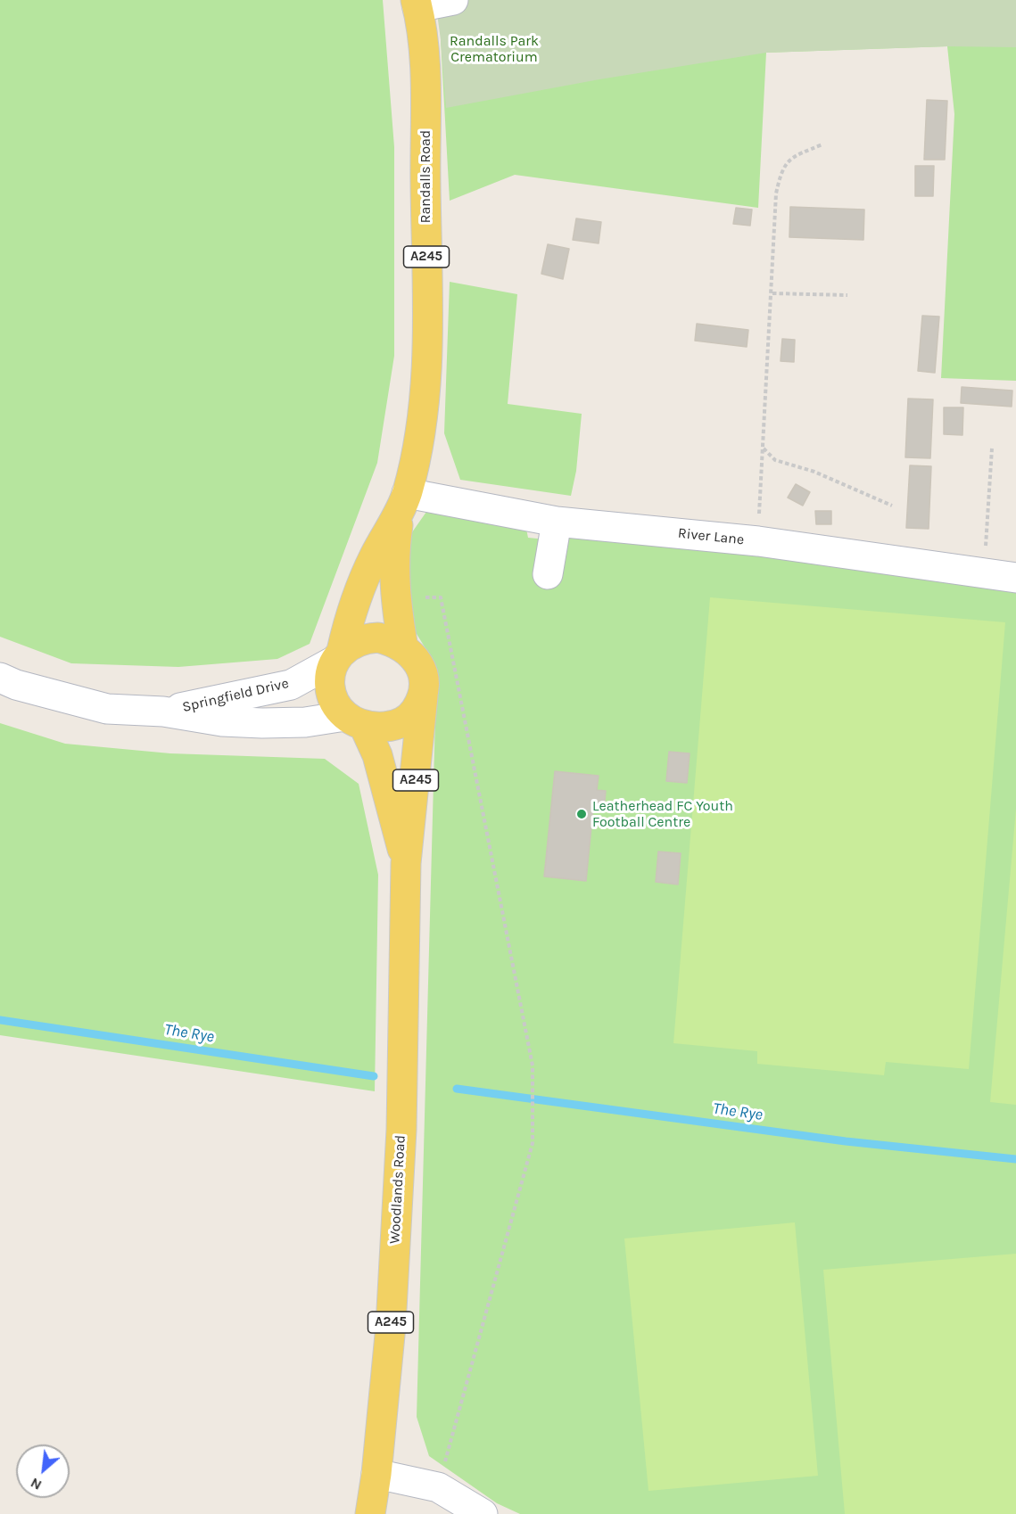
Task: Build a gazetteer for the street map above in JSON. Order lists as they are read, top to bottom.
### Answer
{
  "streets": {
    "main road": ["Randalls Road", "A245", "Woodlands Road"],
    "lane": ["River Lane", "Springfield Drive"]
  },
  "crossings": [
    ["Randalls Road", "A245"],
    ["Randalls Road", "River Lane"],
    ["A245", "River Lane"],
    ["A245", "Springfield Drive"],
    ["A245", "Woodlands Road"],
    ["Springfield Drive", "Woodlands Road"]
  ],
  "water": ["The Rye"],
  "parks": ["Randalls Park Crematorium"],
  "places": ["Leatherhead FC Youth Football Centre"],
  "north": "bottom left"
}
